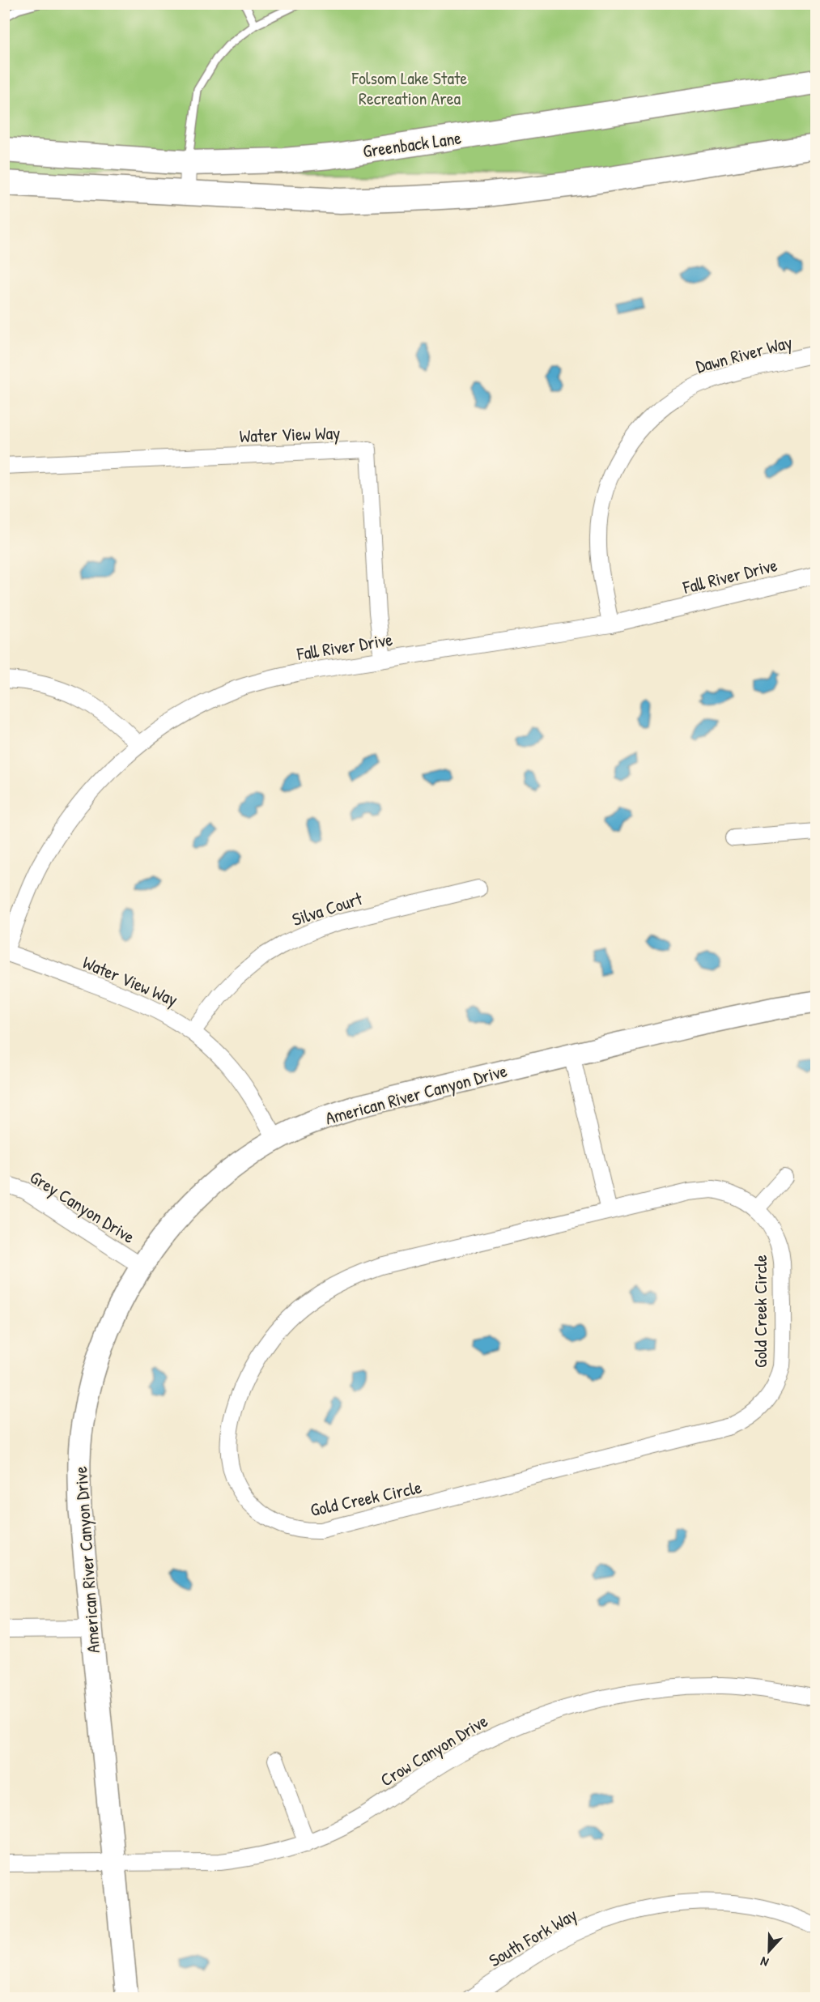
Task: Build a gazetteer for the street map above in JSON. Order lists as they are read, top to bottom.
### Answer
{
  "streets": {
    "main road": ["Greenback Lane", "American River Canyon Drive"],
    "street": [
      "Dawn River Way",
      "Water View Way",
      "Fall River Drive",
      "Silva Court",
      "Grey Canyon Drive",
      "Gold Creek Circle",
      "Crow Canyon Drive",
      "South Fork Way"
    ]
  },
  "crossings": [
    ["Dawn River Way", "Fall River Drive"],
    ["Water View Way", "Fall River Drive"],
    ["Water View Way", "Silva Court"],
    ["Water View Way", "American River Canyon Drive"],
    ["American River Canyon Drive", "Grey Canyon Drive"],
    ["American River Canyon Drive", "Crow Canyon Drive"]
  ],
  "parks": ["Folsom Lake State Recreation Area"],
  "north": "bottom"
}
